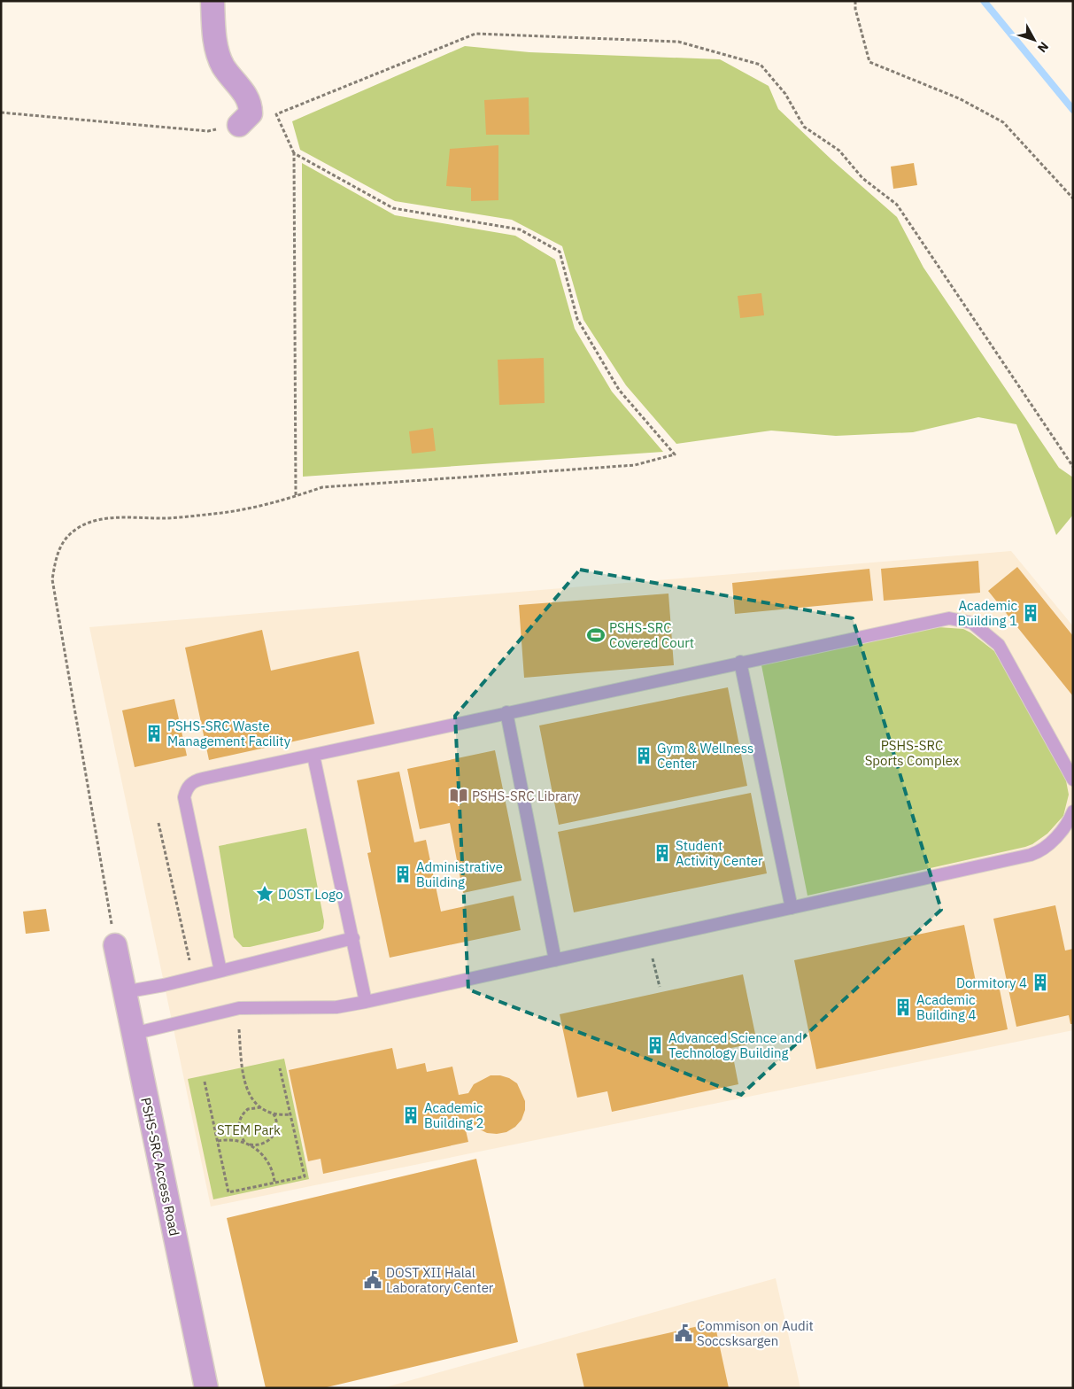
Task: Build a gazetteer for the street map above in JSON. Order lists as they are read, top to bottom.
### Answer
{
  "streets": {
    "street": ["PSHS-SRC Access Road"]
  },
  "parks": ["PSHS-SRC Sports Complex", "STEM Park"],
  "places": {
    "building": [
      "Academic Building 1",
      "PSHS-SRC Waste Management Facility",
      "Gym & Wellness Center",
      "Student Activity Center",
      "Administrative Building",
      "Dormitory 4",
      "Academic Building 4",
      "Advanced Science and Technology Building",
      "Academic Building 2"
    ],
    "sports": ["PSHS-SRC Covered Court"],
    "library": ["PSHS-SRC Library"],
    "place": ["DOST Logo"],
    "public building": ["DOST XII Halal Laboratory Center", "Commison on Audit Soccsksargen"]
  },
  "north": "bottom right"
}
